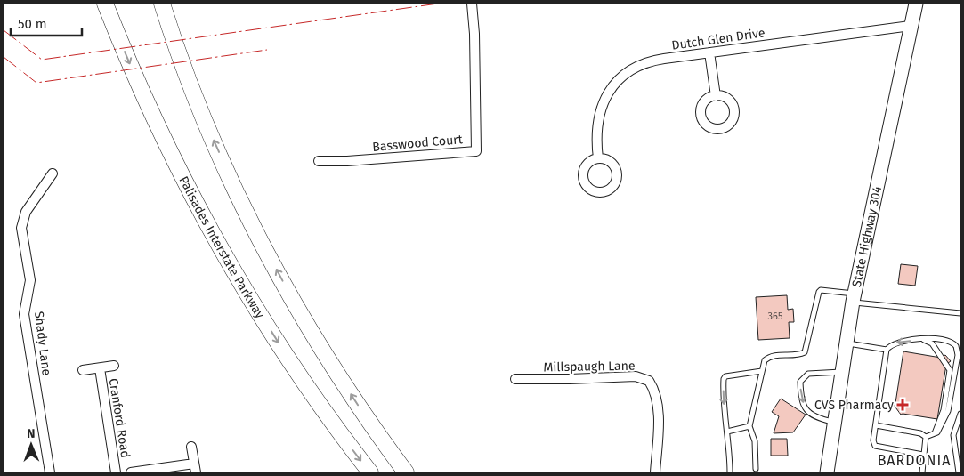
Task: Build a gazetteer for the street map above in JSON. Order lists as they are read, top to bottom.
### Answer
{
  "streets": {
    "highway": ["Palisades Interstate Parkway"],
    "main road": ["State Highway 304"],
    "street": [
      "Dutch Glen Drive",
      "Basswood Court",
      "Shady Lane",
      "Millspaugh Lane",
      "Cranford Road"
    ]
  },
  "crossings": [
    ["Dutch Glen Drive", "State Highway 304"]
  ],
  "districts": ["BARDONIA"],
  "places": {
    "health": ["CVS Pharmacy"]
  },
  "house_numbers": ["365"],
  "scale_bar": "50 m",
  "north": "top"
}
